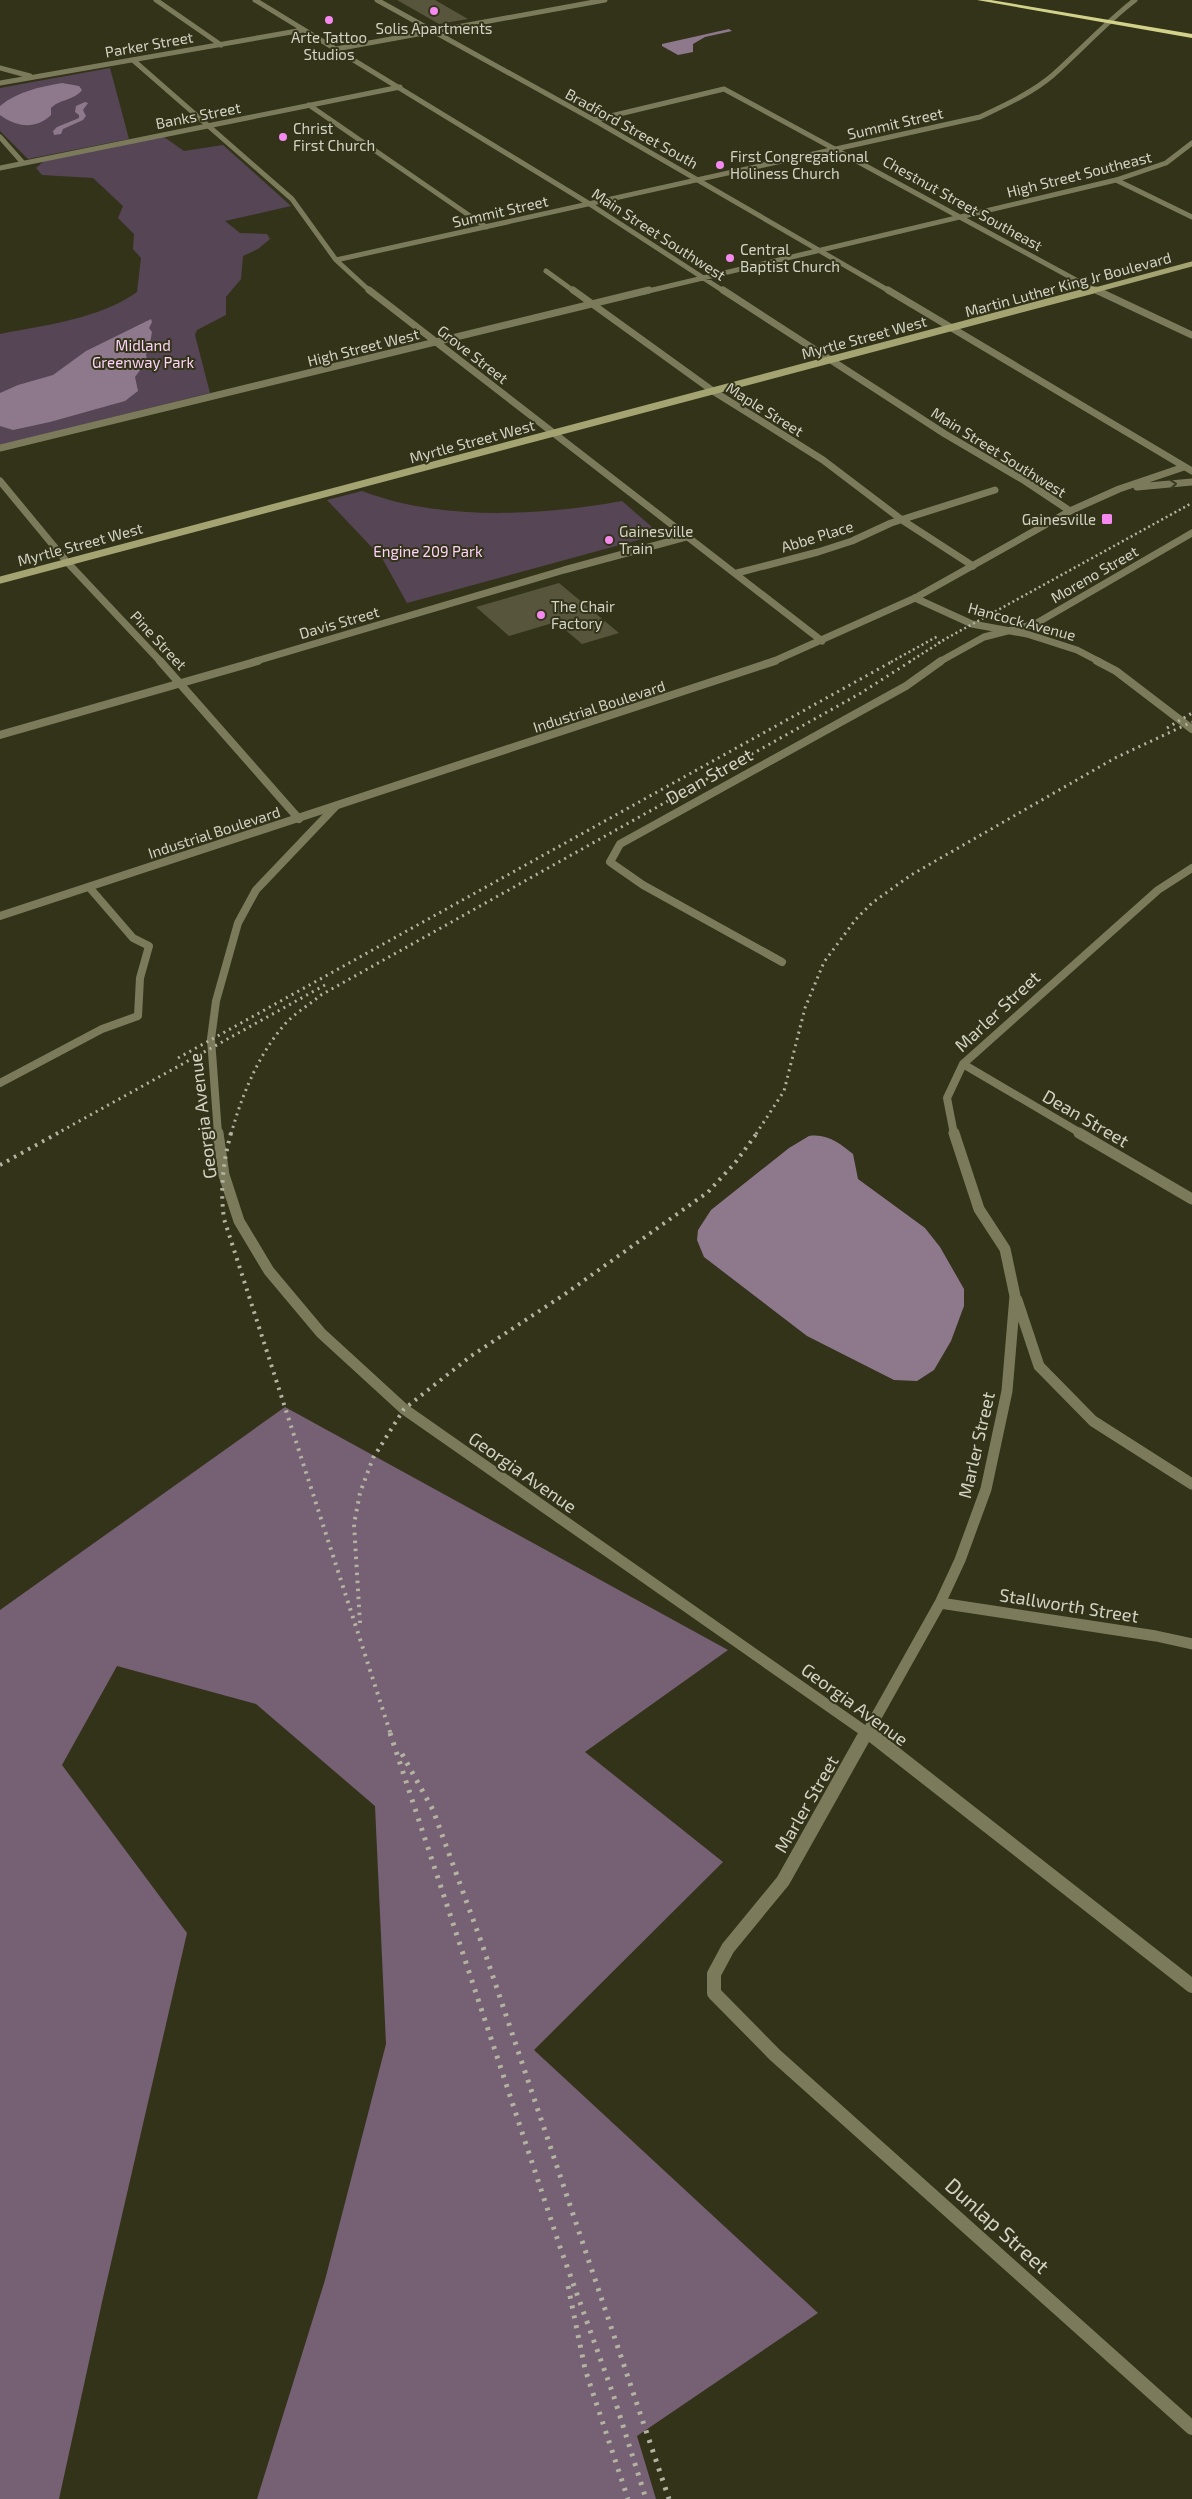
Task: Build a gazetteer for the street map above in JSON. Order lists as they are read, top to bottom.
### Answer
{
  "streets": {
    "main road": ["Martin Luther King Jr Boulevard", "Myrtle Street West"],
    "street": [
      "Parker Street",
      "Banks Street",
      "Summit Street",
      "Bradford Street South",
      "High Street Southeast",
      "Chestnut Street Southeast",
      "Main Street Southwest",
      "High Street West",
      "Grove Street",
      "Maple Street",
      "Abbe Place",
      "Moreno Street",
      "Hancock Avenue",
      "Davis Street",
      "Pine Street",
      "Industrial Boulevard",
      "Dean Street",
      "Marler Street",
      "Georgia Avenue",
      "Stallworth Street",
      "Dunlap Street"
    ]
  },
  "crossings": [
    ["Parker Street", "Main Street Southwest"],
    ["Parker Street", "Grove Street"],
    ["Banks Street", "Main Street Southwest"],
    ["Banks Street", "Grove Street"],
    ["Summit Street", "Bradford Street South"],
    ["Summit Street", "Chestnut Street Southeast"],
    ["Summit Street", "Main Street Southwest"],
    ["Summit Street", "Grove Street"],
    ["Bradford Street South", "High Street Southeast"],
    ["Bradford Street South", "Chestnut Street Southeast"],
    ["Bradford Street South", "Martin Luther King Jr Boulevard"],
    ["Bradford Street South", "Myrtle Street West"],
    ["Bradford Street South", "High Street West"],
    ["Bradford Street South", "Industrial Boulevard"],
    ["High Street Southeast", "Chestnut Street Southeast"],
    ["High Street Southeast", "High Street West"],
    ["Chestnut Street Southeast", "Martin Luther King Jr Boulevard"],
    ["Main Street Southwest", "Myrtle Street West"],
    ["Main Street Southwest", "High Street West"],
    ["Main Street Southwest", "Industrial Boulevard"],
    ["Martin Luther King Jr Boulevard", "Myrtle Street West"],
    ["Myrtle Street West", "Grove Street"],
    ["Myrtle Street West", "Maple Street"],
    ["Myrtle Street West", "Pine Street"],
    ["High Street West", "Grove Street"],
    ["High Street West", "Maple Street"],
    ["Grove Street", "Abbe Place"],
    ["Grove Street", "Davis Street"],
    ["Grove Street", "Industrial Boulevard"],
    ["Maple Street", "Abbe Place"],
    ["Maple Street", "Industrial Boulevard"],
    ["Moreno Street", "Hancock Avenue"],
    ["Moreno Street", "Dean Street"],
    ["Hancock Avenue", "Industrial Boulevard"],
    ["Hancock Avenue", "Dean Street"],
    ["Davis Street", "Pine Street"],
    ["Pine Street", "Industrial Boulevard"],
    ["Industrial Boulevard", "Georgia Avenue"],
    ["Dean Street", "Marler Street"],
    ["Marler Street", "Georgia Avenue"],
    ["Marler Street", "Stallworth Street"],
    ["Marler Street", "Dunlap Street"]
  ],
  "parks": ["Midland Greenway Park", "Engine 209 Park"],
  "places": {
    "other": [
      "Solis Apartments",
      "Arte Tattoo Studios",
      "Christ First Church",
      "First Congregational Holiness Church",
      "Central Baptist Church",
      "Gainesville Train",
      "The Chair Factory"
    ],
    "transit": ["Gainesville"]
  }
}
